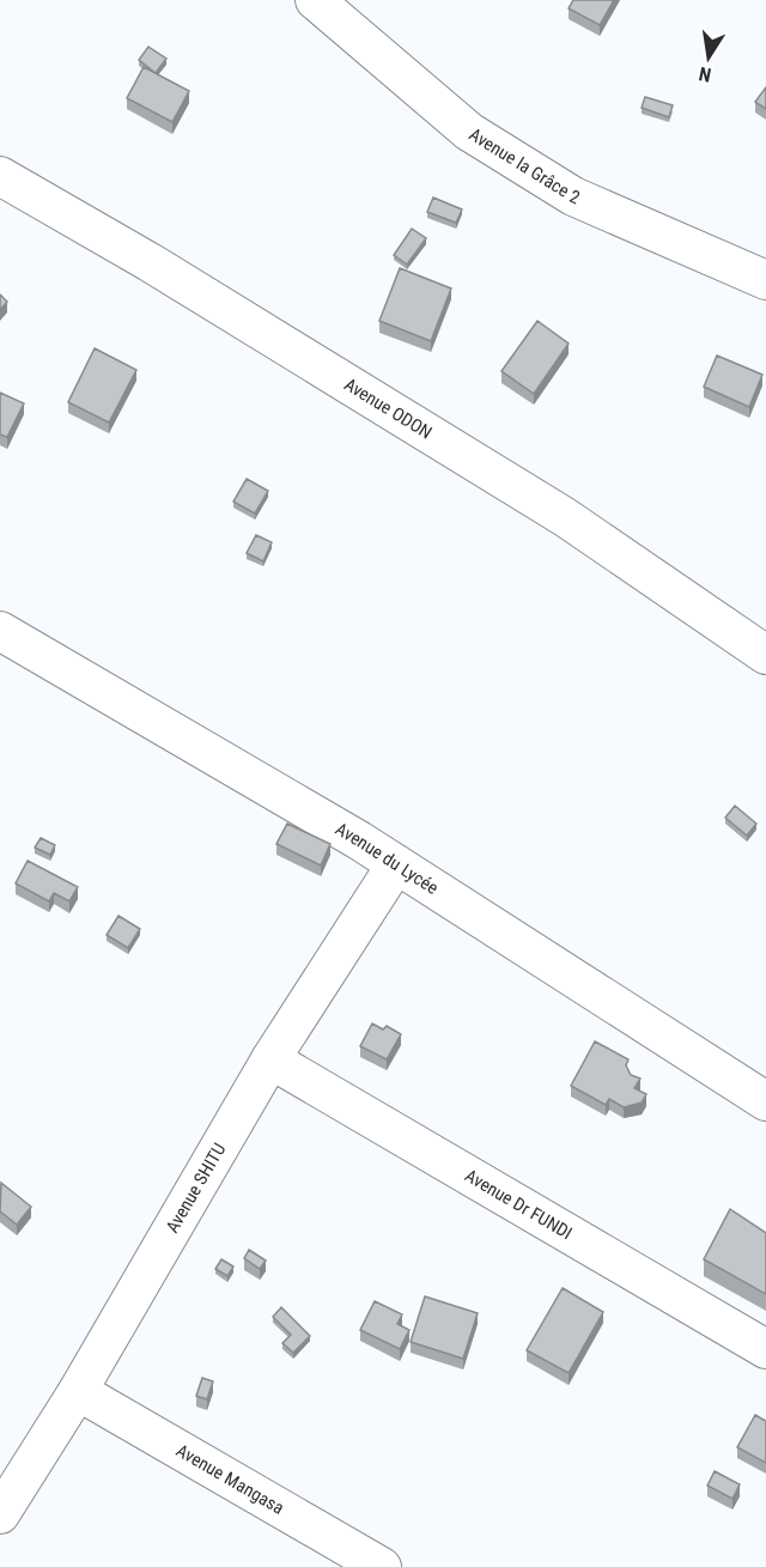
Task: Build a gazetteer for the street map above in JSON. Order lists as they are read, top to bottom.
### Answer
{
  "streets": {
    "street": [
      "Avenue la Grâce 2",
      "Avenue ODON",
      "Avenue du Lycée",
      "Avenue SHITU",
      "Avenue Dr FUNDI",
      "Avenue Mangasa"
    ]
  },
  "crossings": [
    ["Avenue du Lycée", "Avenue SHITU"],
    ["Avenue SHITU", "Avenue Dr FUNDI"],
    ["Avenue SHITU", "Avenue Mangasa"]
  ],
  "north": "bottom"
}
